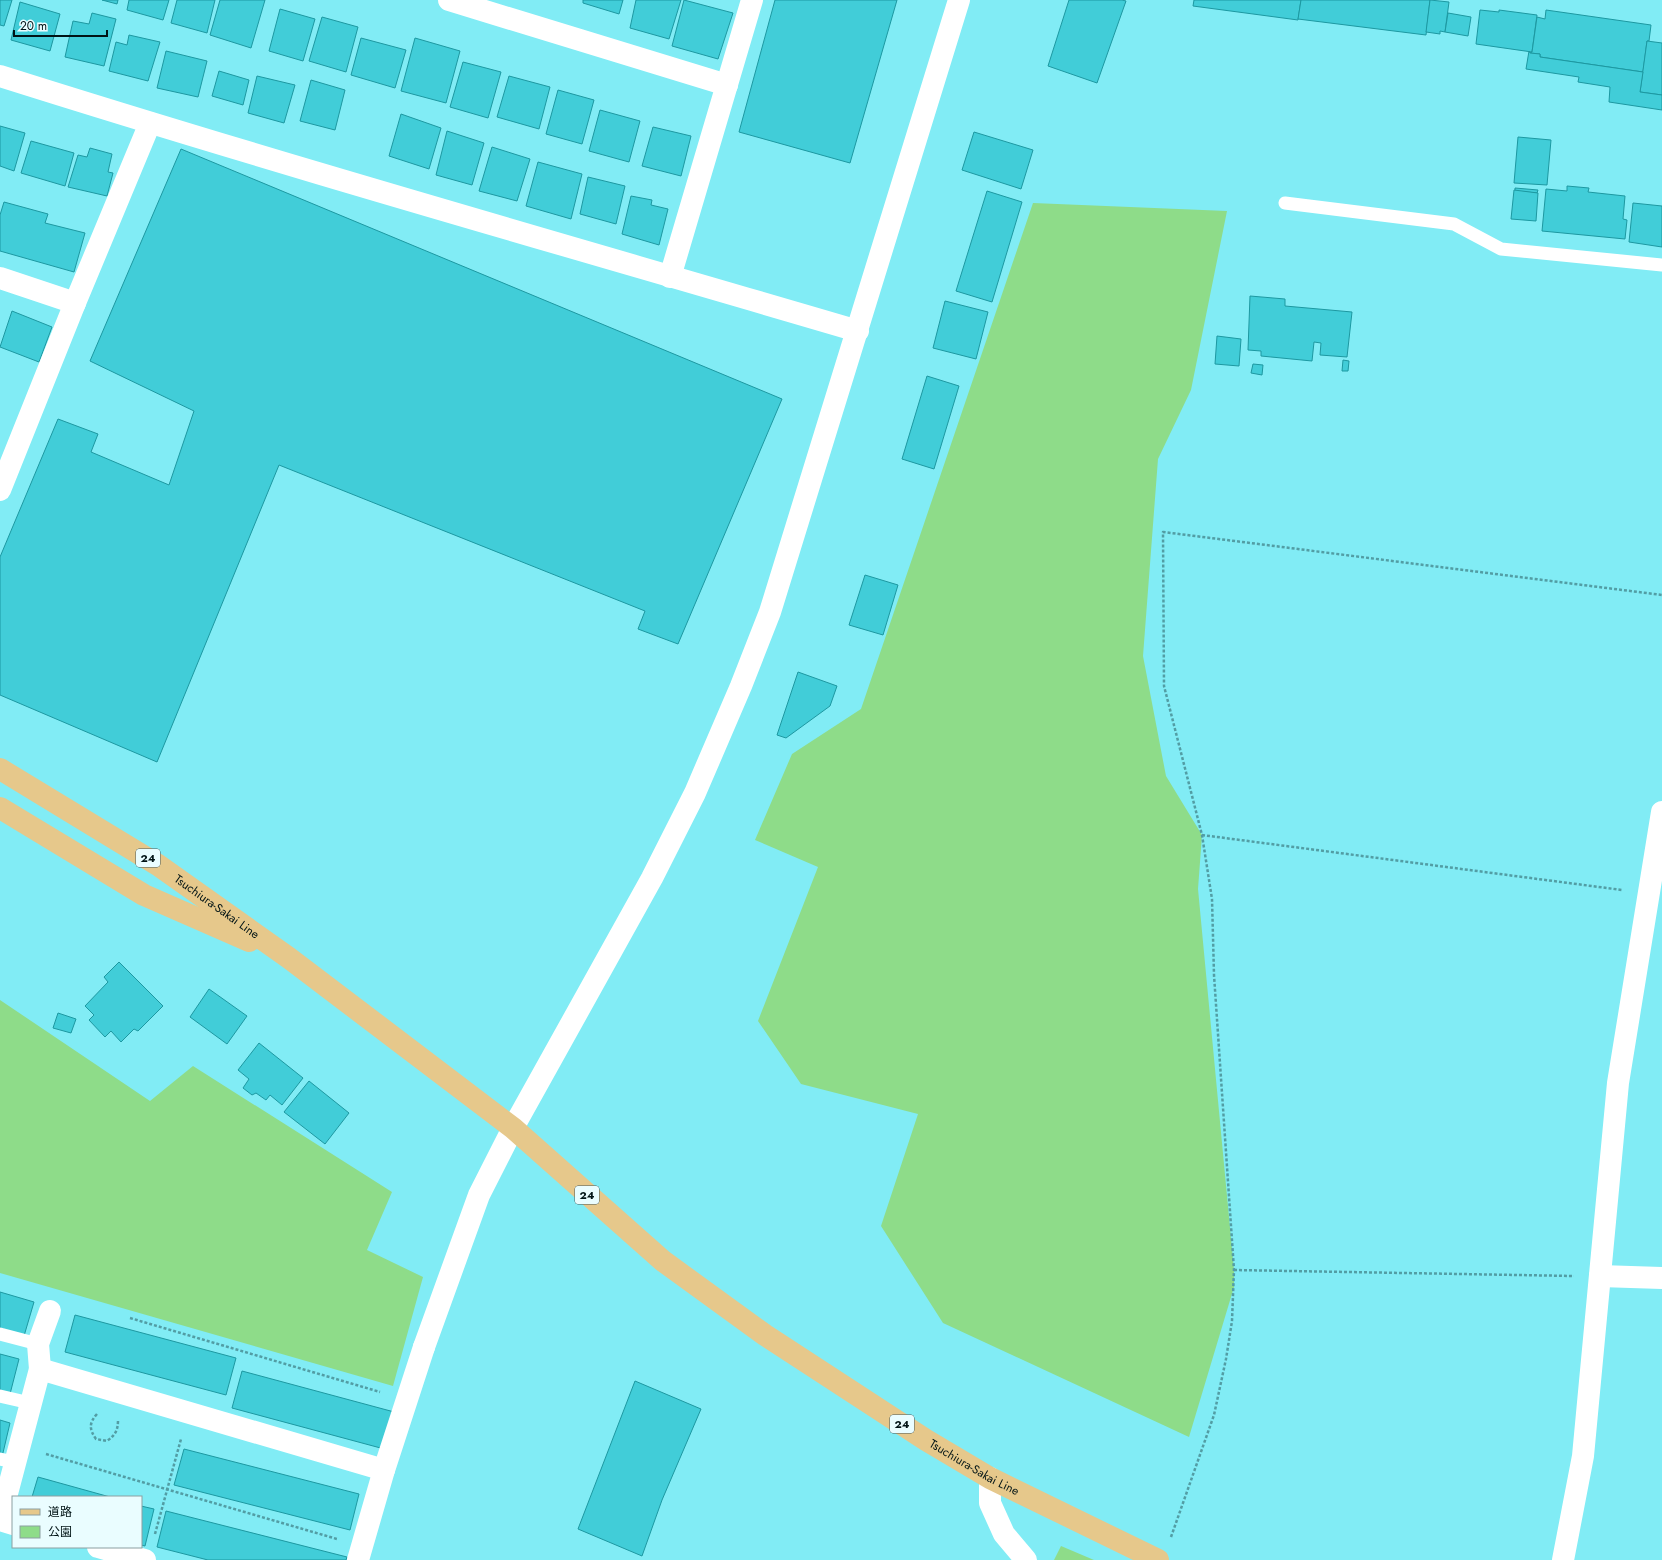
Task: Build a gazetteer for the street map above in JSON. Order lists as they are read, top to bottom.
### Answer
{
  "streets": {
    "main road": ["24", "Tsuchiura-Sakai Line"]
  },
  "legend": ["道路", "公園"],
  "scale_bar": "20 m"
}
